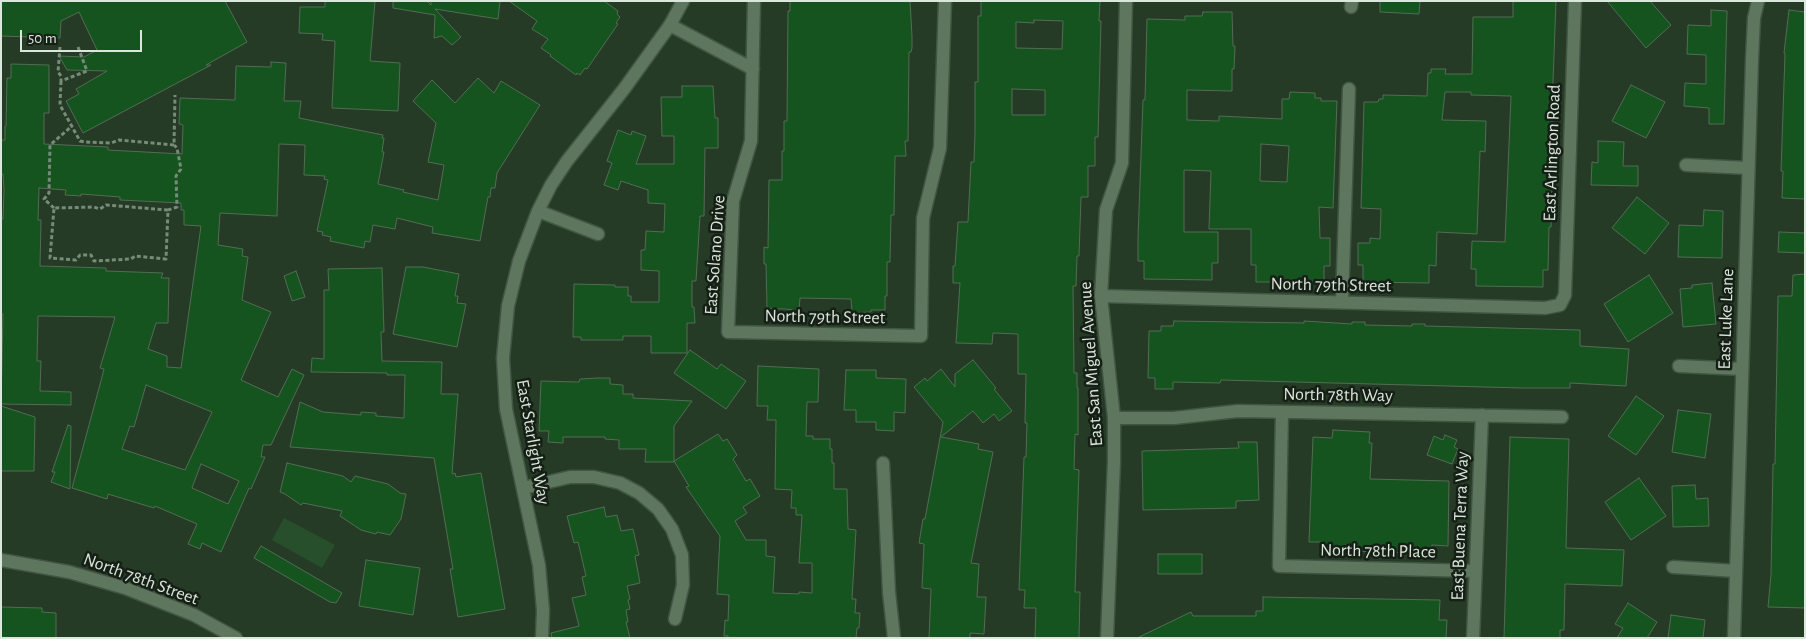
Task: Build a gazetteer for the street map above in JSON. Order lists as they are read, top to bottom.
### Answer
{
  "streets": {
    "street": [
      "East Arlington Road",
      "East Solano Drive",
      "North 79th Street",
      "East Luke Lane",
      "East San Miguel Avenue",
      "North 78th Way",
      "East Starlight Way",
      "East Buena Terra Way",
      "North 78th Place",
      "North 78th Street"
    ]
  },
  "crossings": [
    ["East Arlington Road", "North 79th Street"],
    ["East Solano Drive", "North 79th Street"],
    ["North 79th Street", "East San Miguel Avenue"],
    ["East San Miguel Avenue", "North 78th Way"],
    ["North 78th Way", "East Buena Terra Way"],
    ["North 78th Way", "North 78th Place"],
    ["East Buena Terra Way", "North 78th Place"]
  ],
  "scale_bar": "50 m"
}
